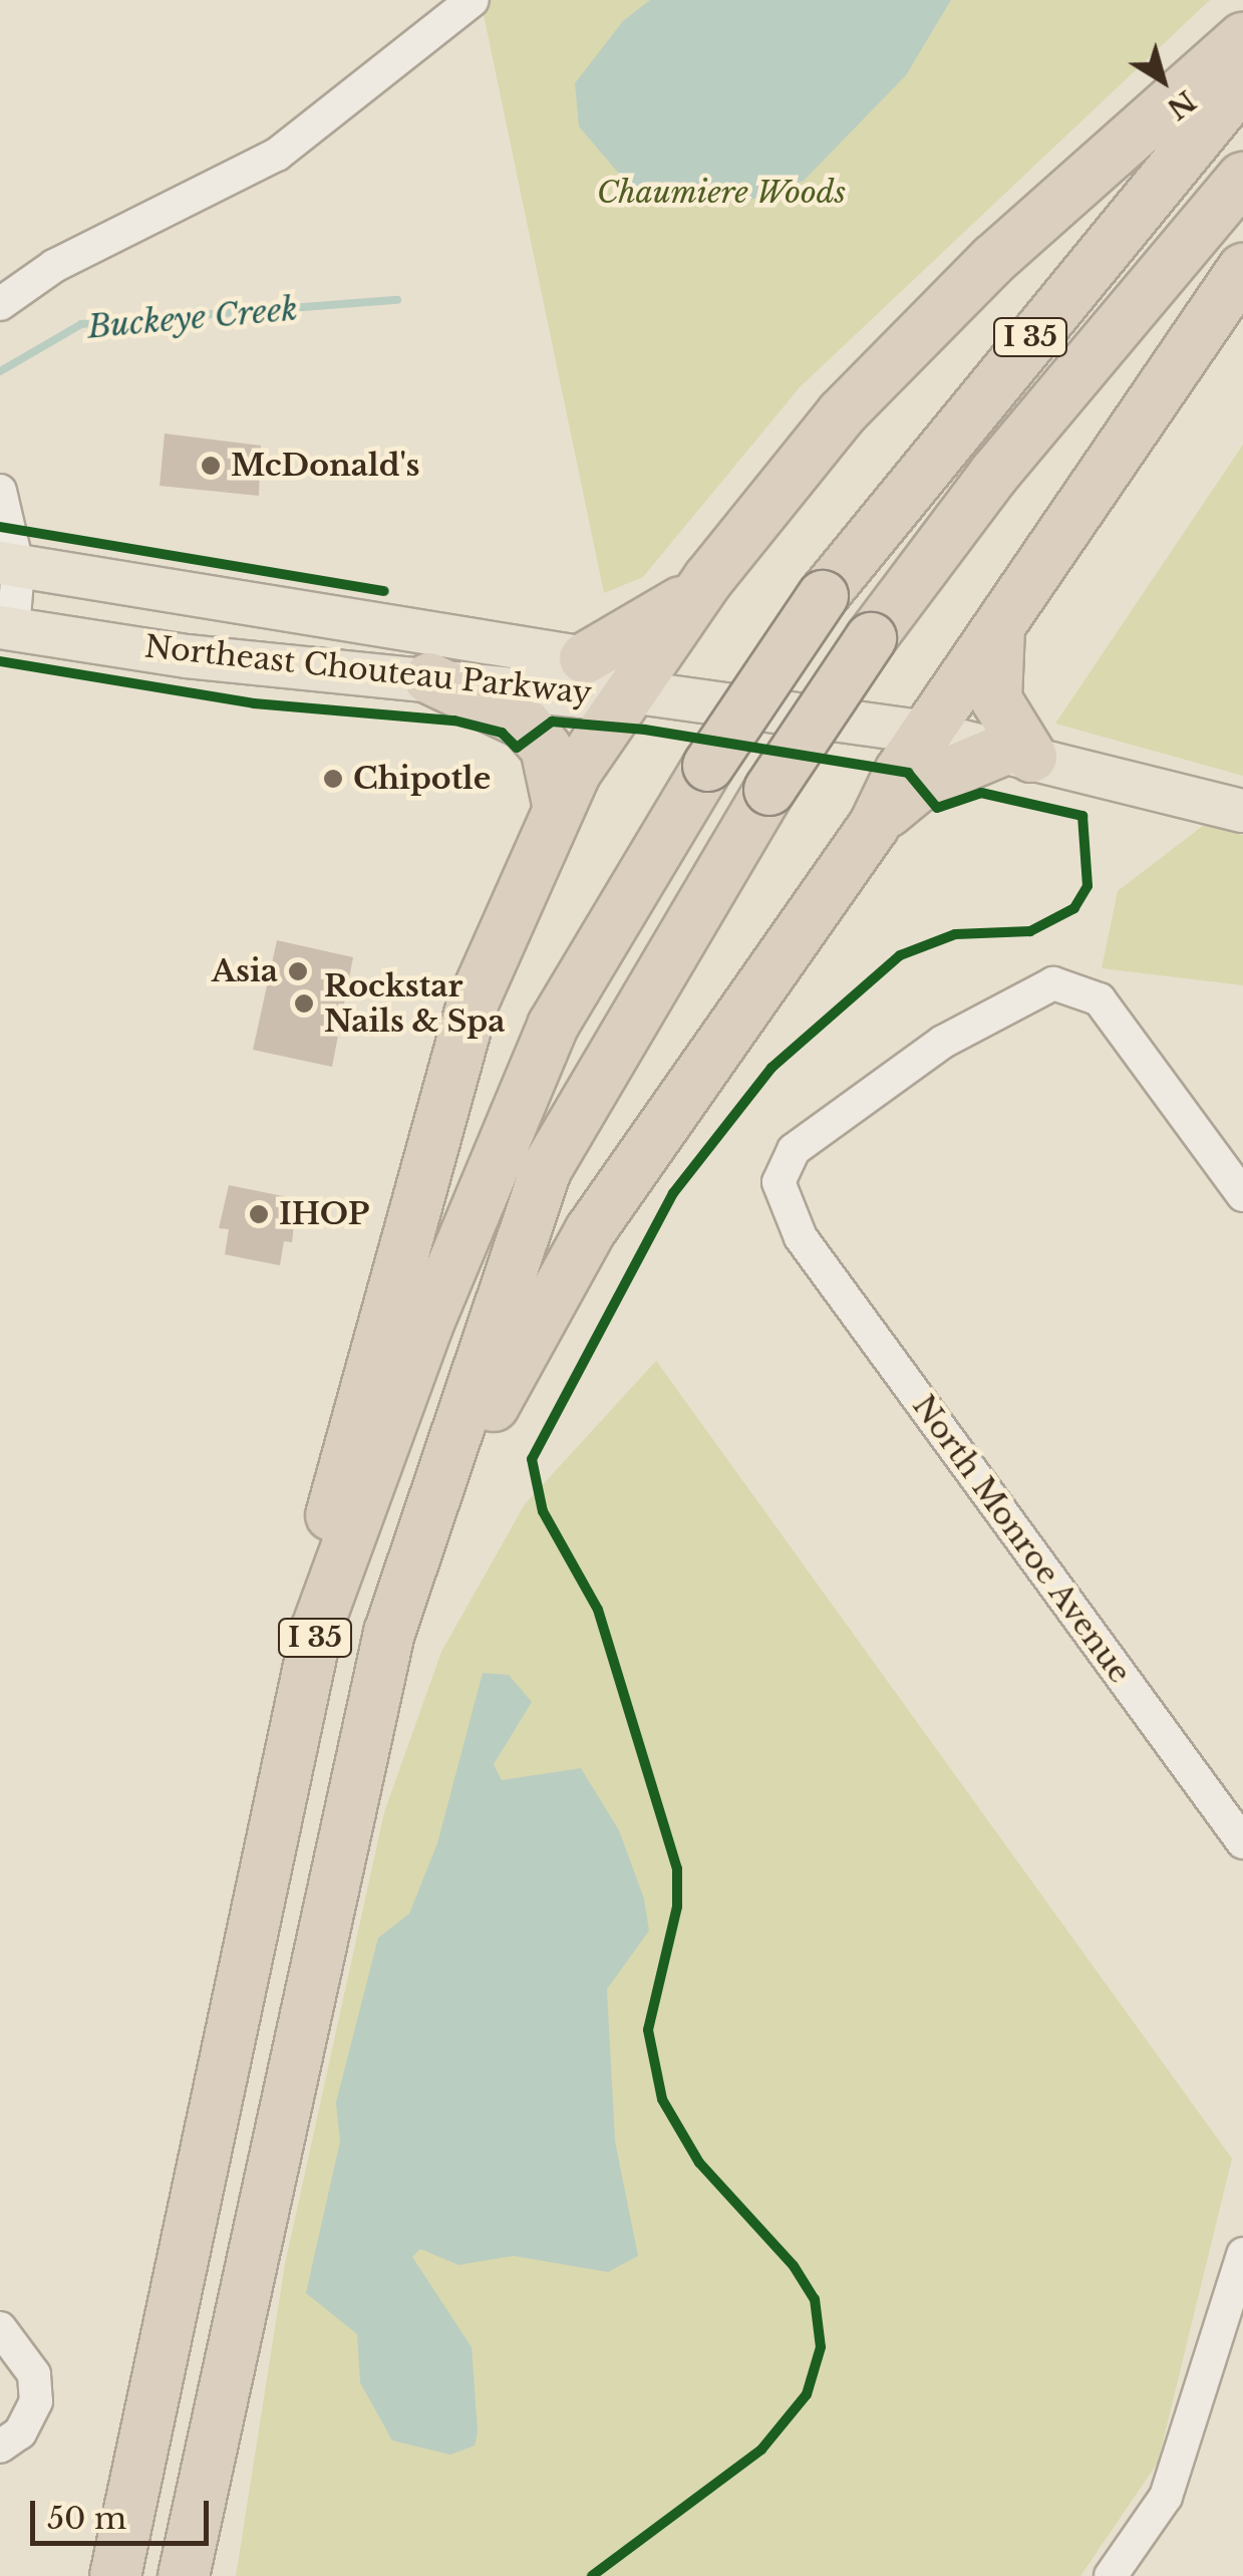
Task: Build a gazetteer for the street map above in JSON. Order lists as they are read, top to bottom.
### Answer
{
  "streets": {
    "highway": ["I 35"],
    "main road": ["Northeast Chouteau Parkway"],
    "street": ["North Monroe Avenue"]
  },
  "water": ["Buckeye Creek"],
  "parks": ["Chaumiere Woods"],
  "places": [
    "McDonald's",
    "Chipotle",
    "Asia",
    "Rockstar Nails & Spa",
    "IHOP"
  ],
  "scale_bar": "50 m",
  "north": "bottom right"
}
